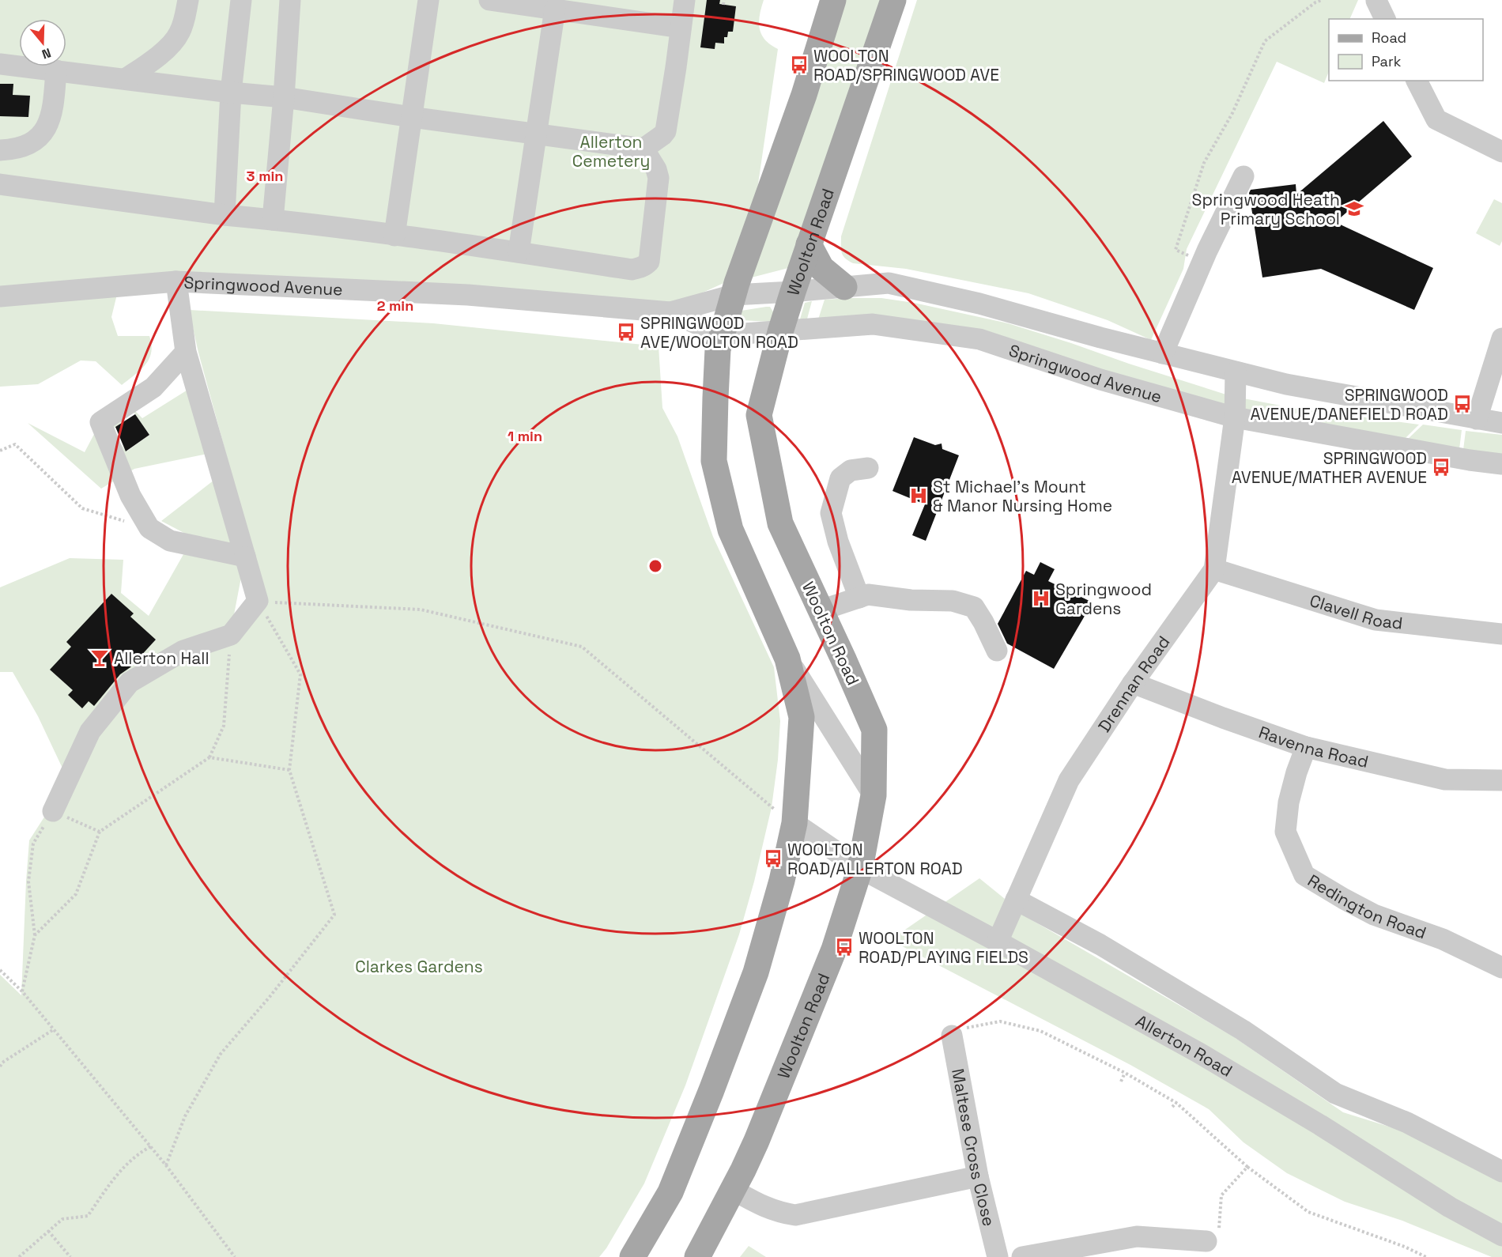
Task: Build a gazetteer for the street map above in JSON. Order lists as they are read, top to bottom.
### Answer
{
  "streets": {
    "main road": ["Woolton Road"],
    "street": [
      "Springwood Avenue",
      "Clavell Road",
      "Drennan Road",
      "Ravenna Road",
      "Redington Road",
      "Allerton Road",
      "Maltese Cross Close"
    ]
  },
  "crossings": [
    ["Woolton Road", "Springwood Avenue"],
    ["Woolton Road", "Allerton Road"],
    ["Springwood Avenue", "Drennan Road"],
    ["Clavell Road", "Drennan Road"],
    ["Drennan Road", "Ravenna Road"],
    ["Drennan Road", "Allerton Road"],
    ["Ravenna Road", "Redington Road"]
  ],
  "parks": ["Allerton Cemetery", "Clarkes Gardens"],
  "places": {
    "bus stop": [
      "WOOLTON ROAD/SPRINGWOOD AVE",
      "SPRINGWOOD AVE/WOOLTON ROAD",
      "SPRINGWOOD AVENUE/DANEFIELD ROAD",
      "SPRINGWOOD AVENUE/MATHER AVENUE",
      "WOOLTON ROAD/ALLERTON ROAD",
      "WOOLTON ROAD/PLAYING FIELDS"
    ],
    "school or university": ["Springwood Heath Primary School"],
    "hospital": ["St Michael's Mount & Manor Nursing Home", "Springwood Gardens"],
    "bar": ["Allerton Hall"]
  },
  "legend": ["Road", "Park"],
  "north": "bottom",
  "rings": ["3 min", "2 min", "1 min"]
}
